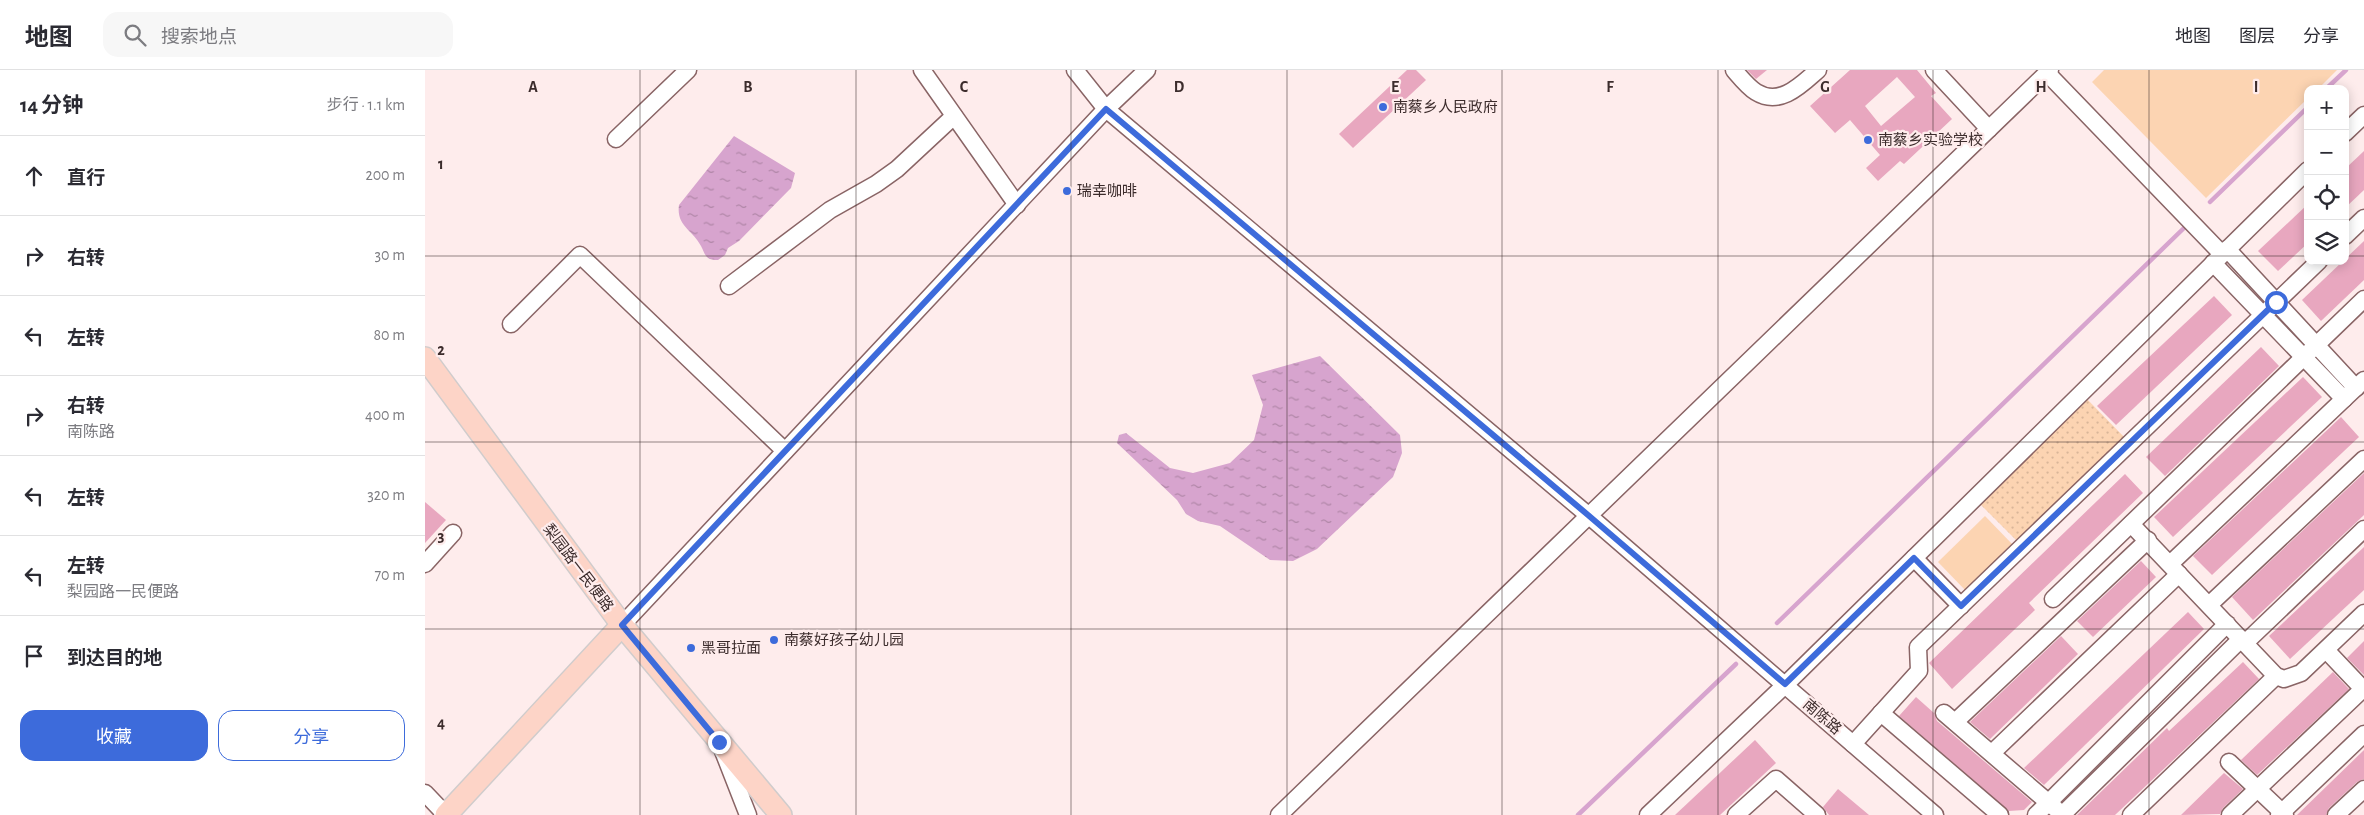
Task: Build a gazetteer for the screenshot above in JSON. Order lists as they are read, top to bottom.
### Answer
{
  "streets": {
    "main road": ["梨园路一民便路"],
    "street": ["南陈路"]
  },
  "places": [
    "南蔡乡人民政府",
    "南蔡乡实验学校",
    "瑞幸咖啡",
    "南蔡好孩子幼儿园",
    "黑哥拉面"
  ],
  "page": {
    "header": "地图",
    "search": "搜索地点",
    "nav": ["地图", "图层", "分享"],
    "heading": ["14 分钟", "步行 · 1.1 km"],
    "map_buttons": ["+", "−"],
    "list": [
      ["直行", "200 m"],
      ["右转", "30 m"],
      ["左转", "80 m"],
      ["右转", "南陈路", "400 m"],
      ["左转", "320 m"],
      ["左转", "梨园路一民便路", "70 m"],
      "到达目的地"
    ],
    "buttons": ["收藏", "分享"]
  },
  "grid": {
    "columns": [
      "A",
      "B",
      "C",
      "D",
      "E",
      "F",
      "G",
      "H",
      "I"
    ],
    "rows": [
      "1",
      "2",
      "3",
      "4"
    ]
  }
}
